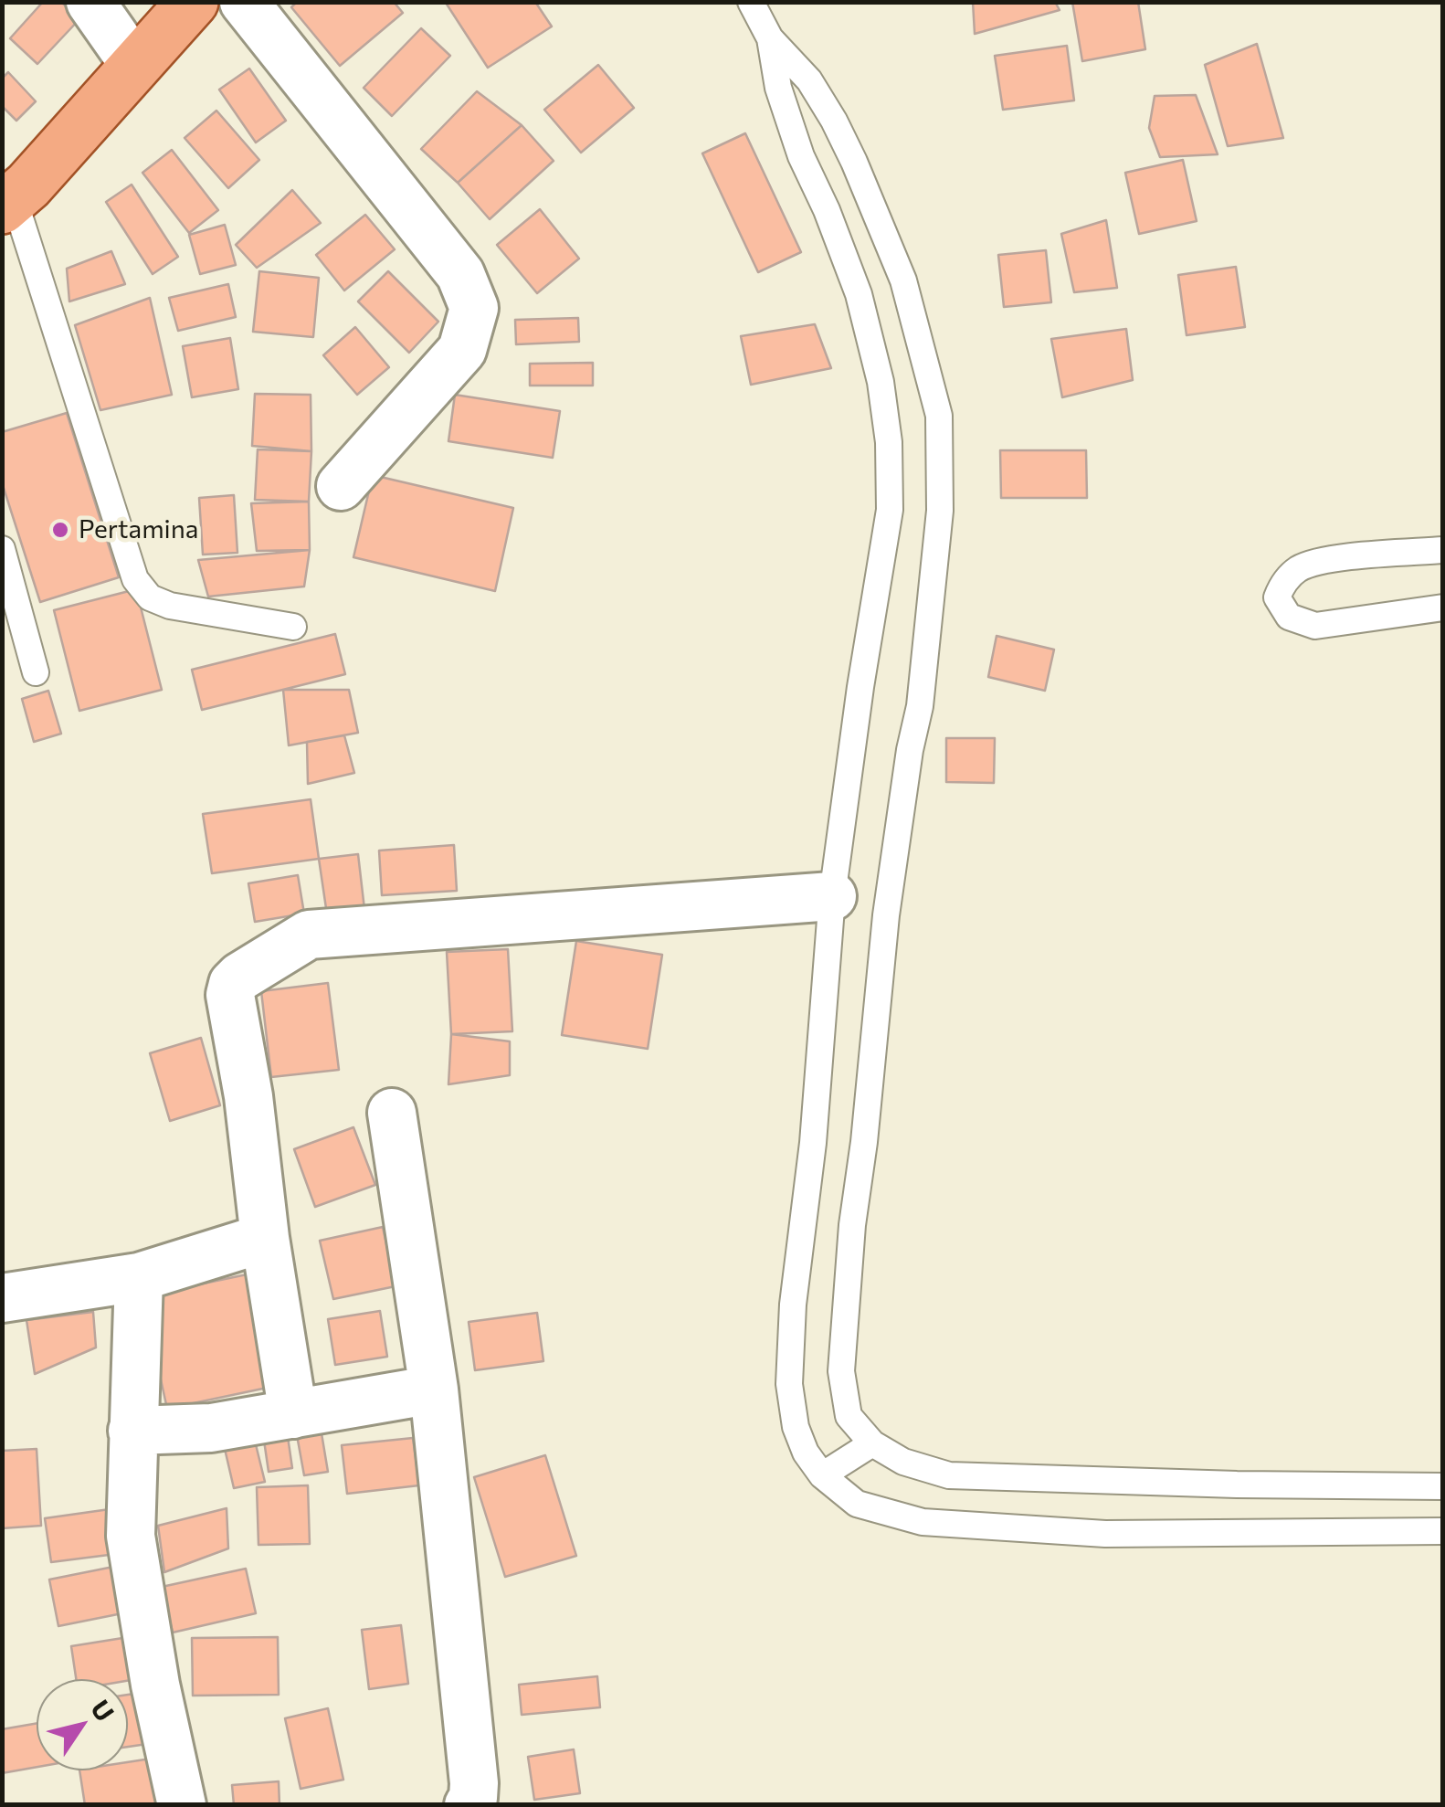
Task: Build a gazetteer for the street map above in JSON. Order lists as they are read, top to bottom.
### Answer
{
  "places": ["Pertamina"],
  "north": "top right"
}
